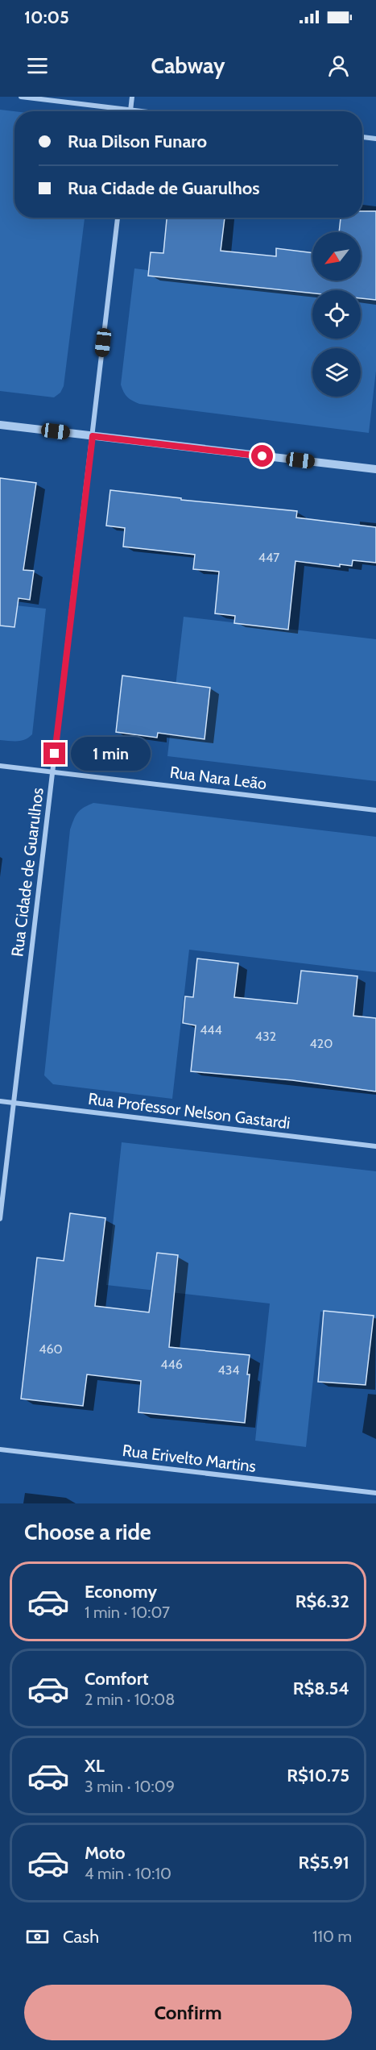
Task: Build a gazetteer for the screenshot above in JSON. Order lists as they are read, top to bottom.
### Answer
{
  "streets": {
    "street": [
      "Rua Nara Leão",
      "Rua Cidade de Guarulhos",
      "Rua Professor Nelson Gastardi",
      "Rua Erivelto Martins"
    ]
  },
  "crossings": [
    ["Rua Nara Leão", "Rua Cidade de Guarulhos"],
    ["Rua Cidade de Guarulhos", "Rua Professor Nelson Gastardi"]
  ],
  "house_numbers": [
    "447",
    "444",
    "432",
    "420",
    "460",
    "446",
    "434"
  ],
  "north": "bottom left",
  "page": {
    "status": "10:05",
    "header": "Cabway",
    "banner": ["Rua Dilson Funaro", "Rua Cidade de Guarulhos"],
    "bubble": "1 min",
    "heading": "Choose a ride",
    "list": [
      {
        "name": "Economy",
        "note": "1 min · 10:07",
        "value": "R$6.32"
      },
      {
        "name": "Comfort",
        "note": "2 min · 10:08",
        "value": "R$8.54"
      },
      {
        "name": "XL",
        "note": "3 min · 10:09",
        "value": "R$10.75"
      },
      {
        "name": "Moto",
        "note": "4 min · 10:10",
        "value": "R$5.91"
      }
    ],
    "pay": ["Cash", "110 m"],
    "buttons": "Confirm"
  }
}
